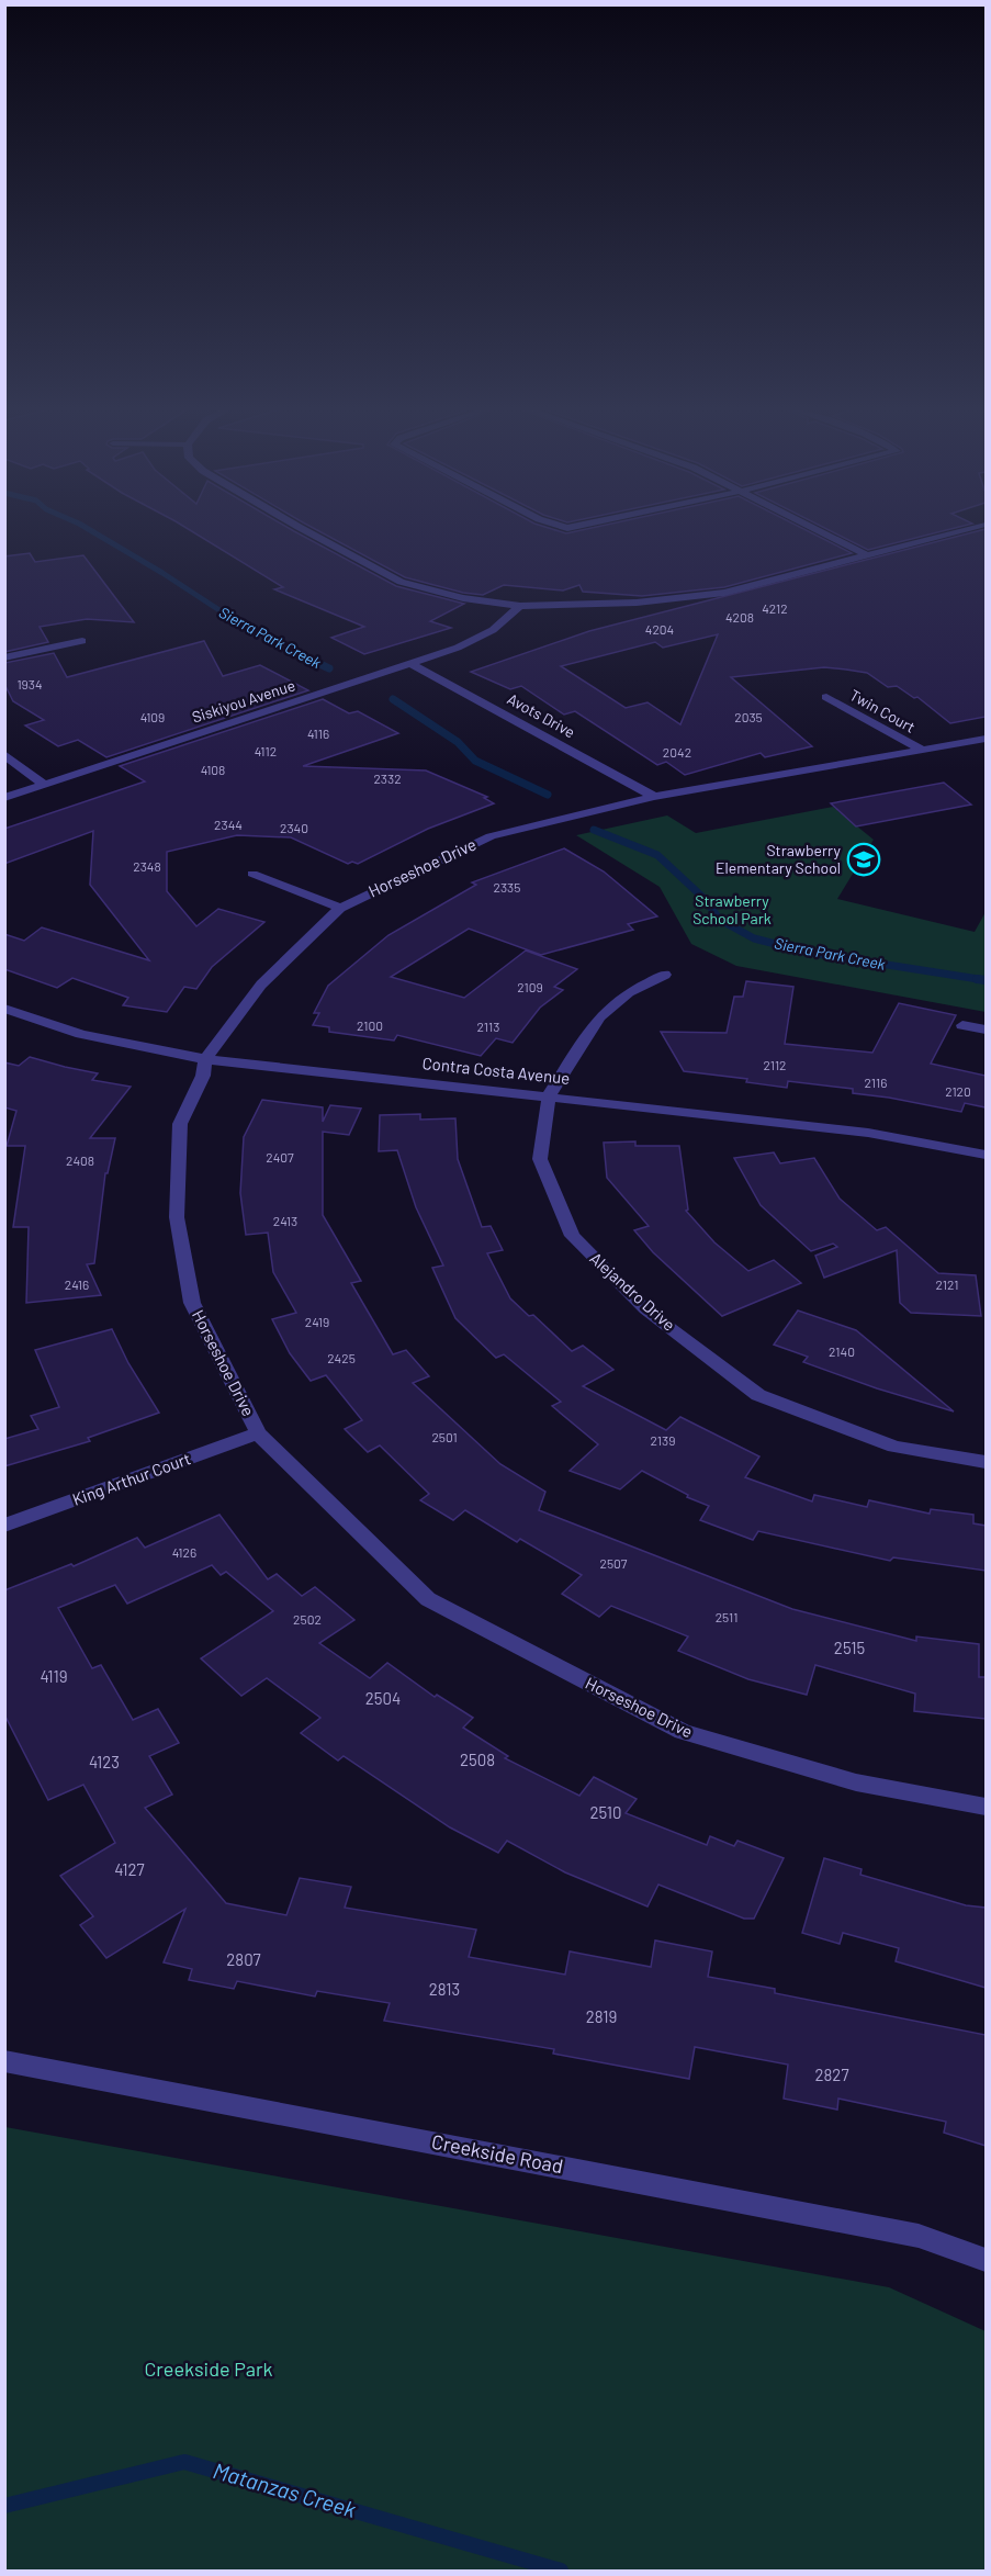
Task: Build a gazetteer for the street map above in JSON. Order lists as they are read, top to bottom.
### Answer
{
  "streets": {
    "street": [
      "Siskiyou Avenue",
      "Twin Court",
      "Avots Drive",
      "Horseshoe Drive",
      "Contra Costa Avenue",
      "Alejandro Drive",
      "King Arthur Court",
      "Creekside Road"
    ]
  },
  "crossings": [
    ["Siskiyou Avenue", "Avots Drive"],
    ["Twin Court", "Horseshoe Drive"],
    ["Avots Drive", "Horseshoe Drive"],
    ["Horseshoe Drive", "Contra Costa Avenue"],
    ["Horseshoe Drive", "King Arthur Court"],
    ["Contra Costa Avenue", "Alejandro Drive"]
  ],
  "water": ["Sierra Park Creek", "Matanzas Creek"],
  "parks": ["Strawberry School Park", "Creekside Park"],
  "places": {
    "school or university": ["Strawberry Elementary School"]
  },
  "house_numbers": [
    "4212",
    "4208",
    "4204",
    "1934",
    "4109",
    "2035",
    "4116",
    "4112",
    "2042",
    "4108",
    "2332",
    "2344",
    "2340",
    "2348",
    "2335",
    "2109",
    "2100",
    "2113",
    "2112",
    "2116",
    "2120",
    "2407",
    "2408",
    "2413",
    "2416",
    "2121",
    "2419",
    "2140",
    "2425",
    "2501",
    "2139",
    "4126",
    "2507",
    "2511",
    "2502",
    "2515",
    "4119",
    "2504",
    "2508",
    "4123",
    "2510",
    "4127",
    "2807",
    "2813",
    "2819",
    "2827"
  ]
}
